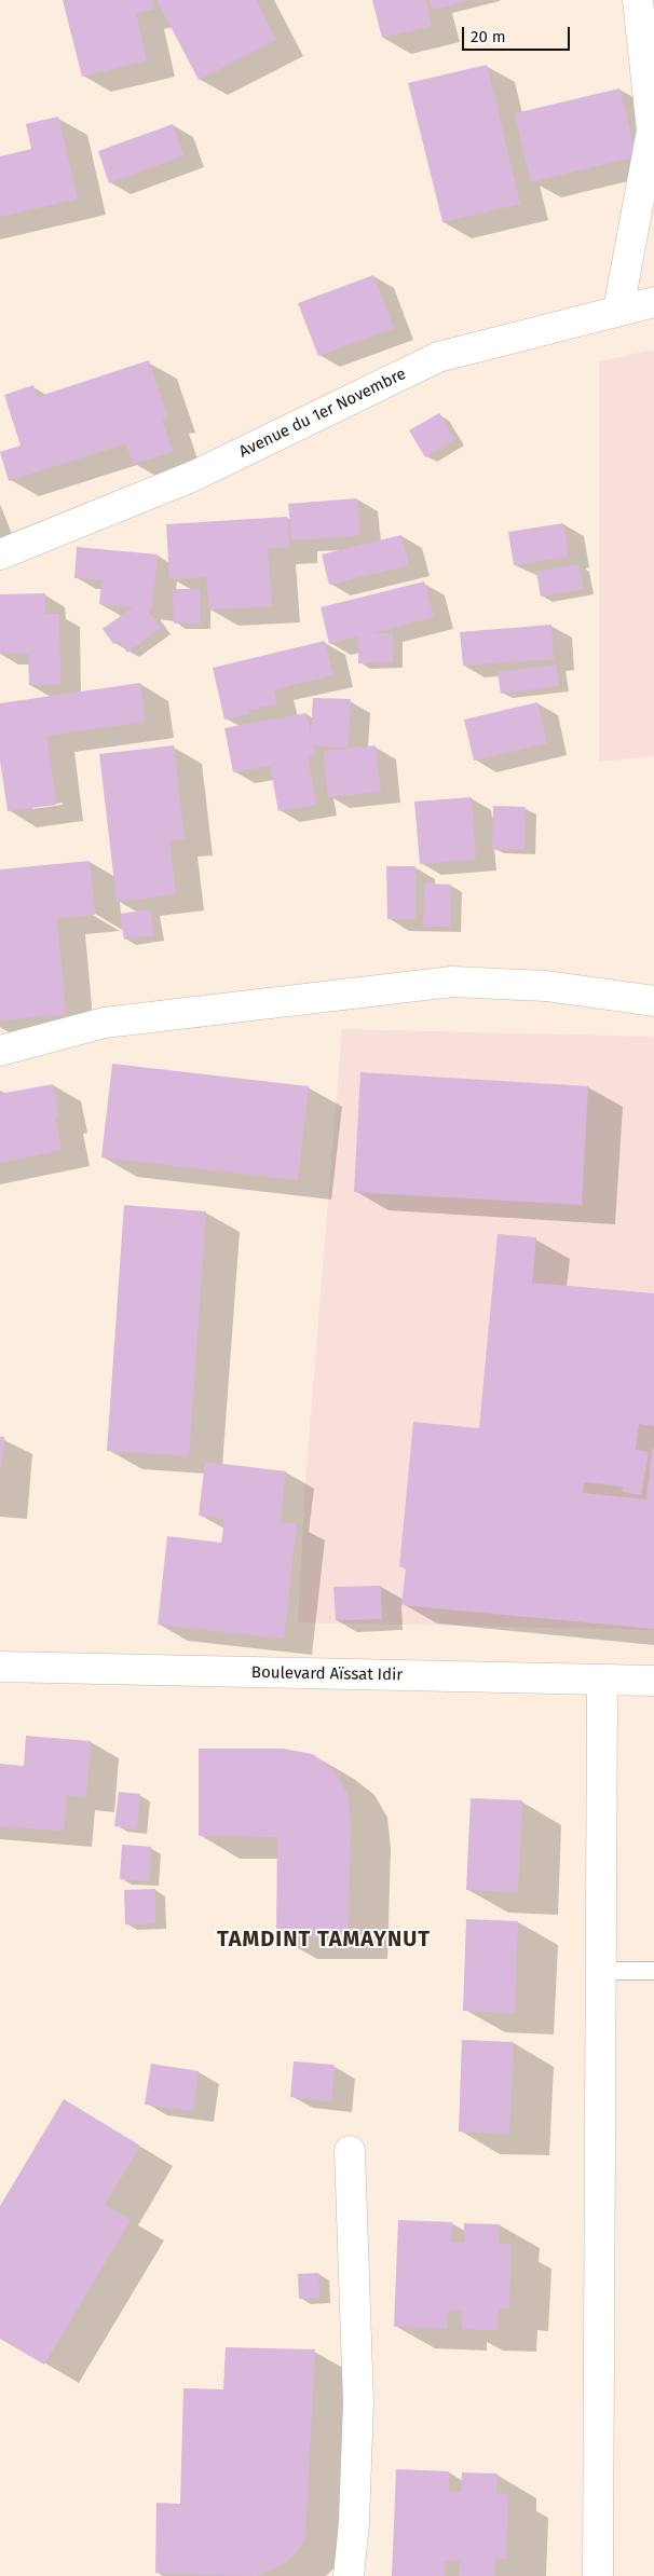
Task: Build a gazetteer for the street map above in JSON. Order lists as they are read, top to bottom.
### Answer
{
  "streets": {
    "street": ["Avenue du 1er Novembre", "Boulevard Aïssat Idir"]
  },
  "districts": ["TAMDINT TAMAYNUT"],
  "scale_bar": "20 m"
}
